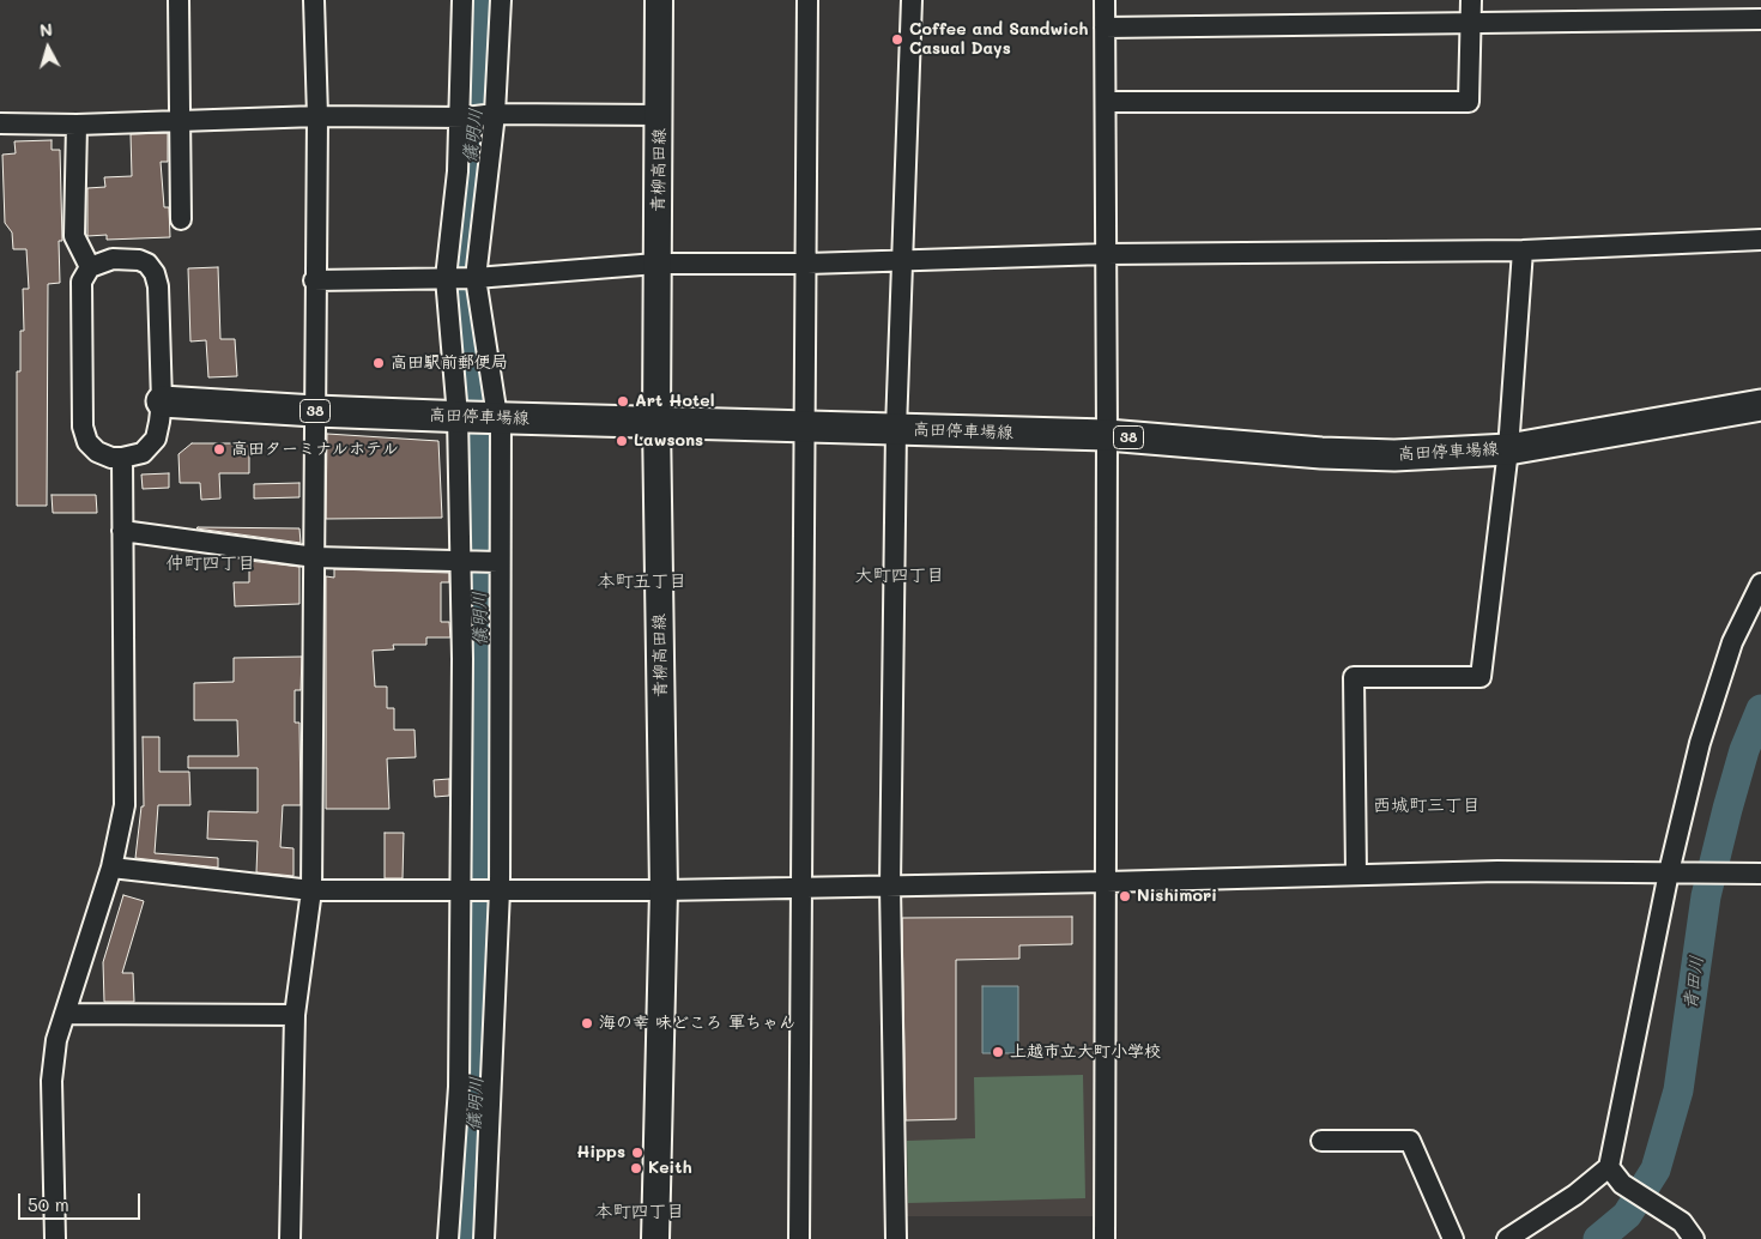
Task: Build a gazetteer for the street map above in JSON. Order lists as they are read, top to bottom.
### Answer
{
  "streets": {
    "main road": ["青柳高田線", "38", "高田停車場線"]
  },
  "crossings": [
    ["青柳高田線", "高田停車場線"]
  ],
  "districts": [
    "仲町四丁目",
    "大町四丁目",
    "本町五丁目",
    "西城町三丁目",
    "本町四丁目"
  ],
  "water": ["儀明川", "青田川"],
  "places": [
    "Coffee and Sandwich Casual Days",
    "高田駅前郵便局",
    "Art Hotel",
    "Lawsons",
    "高田ターミナルホテル",
    "Nishimori",
    "海の幸 味どころ 軍ちゃん",
    "上越市立大町小学校",
    "Hipps",
    "Keith"
  ],
  "scale_bar": "50 m",
  "north": "top"
}
